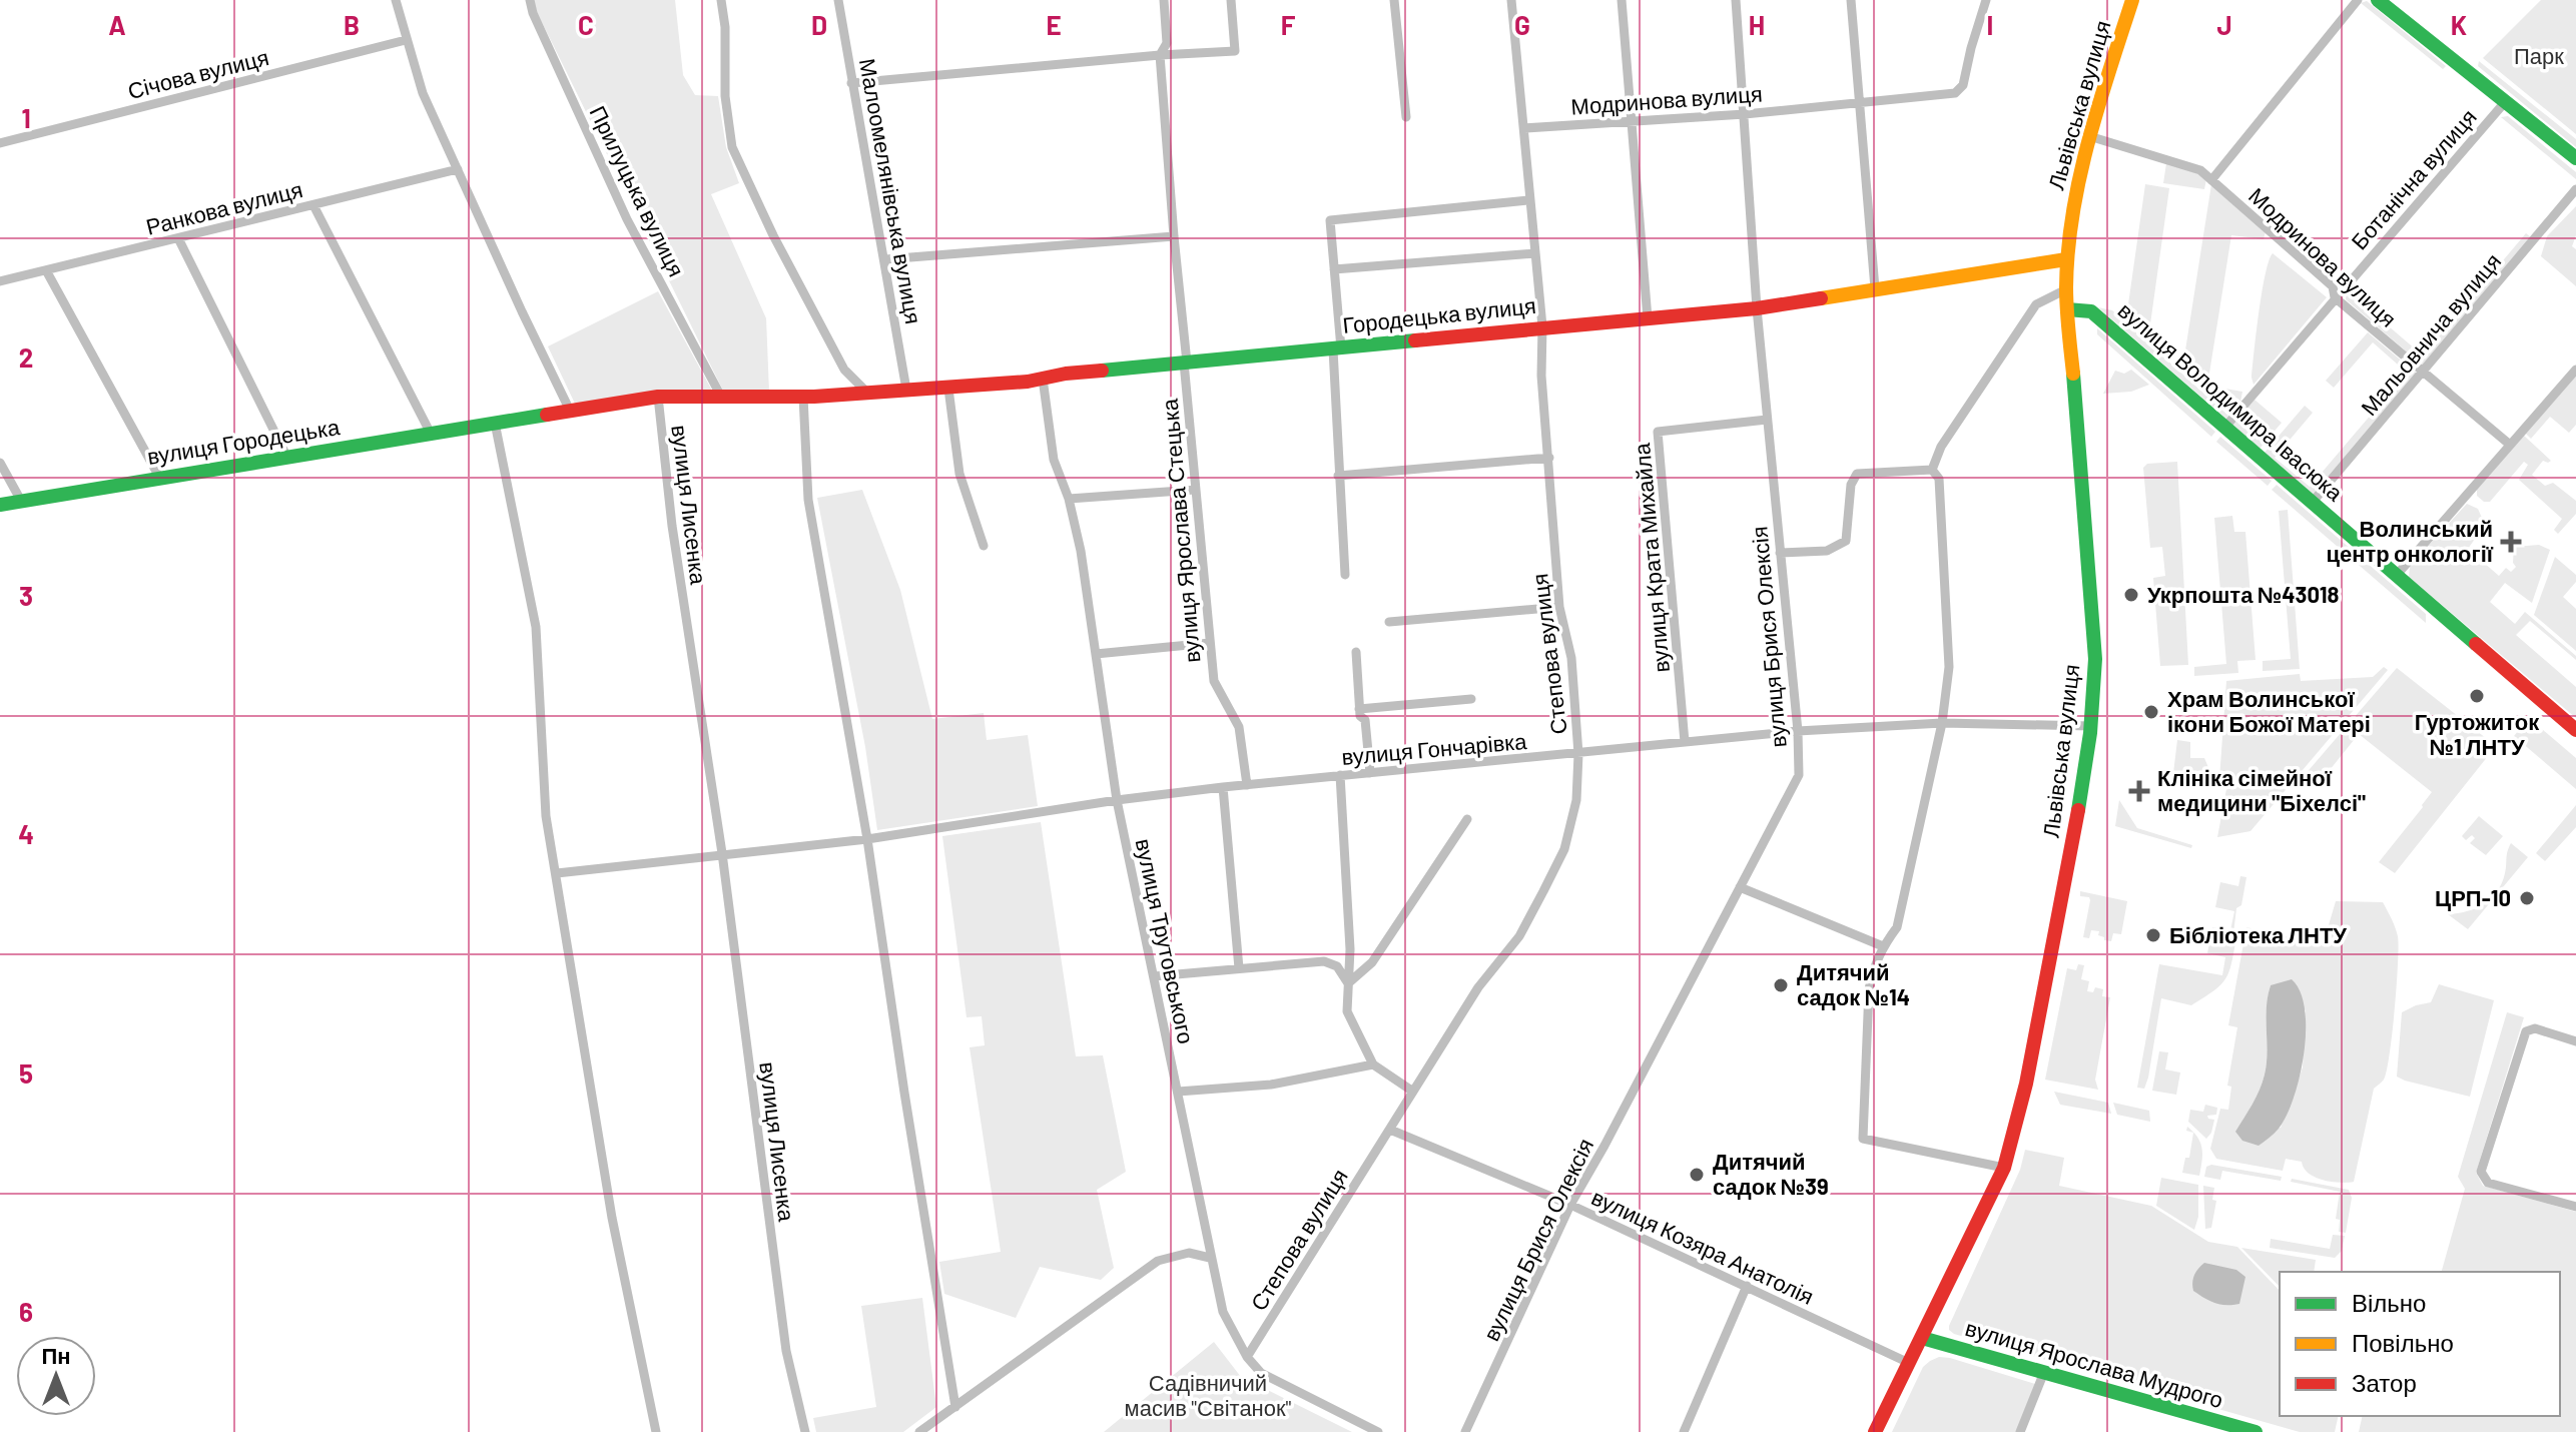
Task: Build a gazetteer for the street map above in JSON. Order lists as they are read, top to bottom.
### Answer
{
  "streets": {
    "street": [
      "Січова вулиця",
      "Модринова вулиця",
      "Львівська вулиця",
      "Ботанічна вулиця",
      "Прилуцька вулиця",
      "Малоомелянівська вулиця",
      "Ранкова вулиця",
      "Городецька вулиця",
      "Мальовнича вулиця",
      "вулиця Володимира Івасюка",
      "вулиця Городецька",
      "вулиця Лисенка",
      "вулиця Ярослава Стецька",
      "вулиця Крата Михайла",
      "вулиця Брися Олексія",
      "Степова вулиця",
      "вулиця Гончарівка",
      "вулиця Трутовського",
      "вулиця Козяра Анатолія",
      "вулиця Ярослава Мудрого"
    ]
  },
  "crossings": [
    ["Модринова вулиця", "Львівська вулиця"],
    ["Модринова вулиця", "Ботанічна вулиця"],
    ["Модринова вулиця", "Мальовнича вулиця"],
    ["Модринова вулиця", "вулиця Брися Олексія"],
    ["Модринова вулиця", "Степова вулиця"],
    ["Львівська вулиця", "Городецька вулиця"],
    ["Львівська вулиця", "вулиця Володимира Івасюка"],
    ["Львівська вулиця", "вулиця Гончарівка"],
    ["Львівська вулиця", "вулиця Козяра Анатолія"],
    ["Львівська вулиця", "вулиця Ярослава Мудрого"],
    ["Ботанічна вулиця", "вулиця Володимира Івасюка"],
    ["Прилуцька вулиця", "Городецька вулиця"],
    ["Малоомелянівська вулиця", "Городецька вулиця"],
    ["Городецька вулиця", "вулиця Городецька"],
    ["Городецька вулиця", "вулиця Лисенка"],
    ["Городецька вулиця", "вулиця Ярослава Стецька"],
    ["Городецька вулиця", "вулиця Брися Олексія"],
    ["Городецька вулиця", "Степова вулиця"],
    ["Городецька вулиця", "вулиця Трутовського"],
    ["Мальовнича вулиця", "вулиця Володимира Івасюка"],
    ["вулиця Городецька", "вулиця Лисенка"],
    ["вулиця Ярослава Стецька", "вулиця Гончарівка"],
    ["вулиця Крата Михайла", "вулиця Брися Олексія"],
    ["вулиця Крата Михайла", "вулиця Гончарівка"],
    ["вулиця Брися Олексія", "вулиця Гончарівка"],
    ["вулиця Брися Олексія", "вулиця Козяра Анатолія"],
    ["Степова вулиця", "вулиця Гончарівка"],
    ["Степова вулиця", "вулиця Трутовського"],
    ["Степова вулиця", "вулиця Козяра Анатолія"],
    ["вулиця Гончарівка", "вулиця Трутовського"]
  ],
  "parks": ["Парк", "Садівничий масив \"Світанок\""],
  "places": {
    "health": ["Волинський центр онкології", "Клініка сімейної медицини \"Біхелсі\""],
    "other": [
      "Укрпошта №43018",
      "Гуртожиток №1 ЛНТУ",
      "Храм Волинської ікони Божої Матері",
      "ЦРП-10",
      "Бібліотека ЛНТУ",
      "Дитячий садок №14",
      "Дитячий садок №39"
    ]
  },
  "legend": ["Вільно", "Повільно", "Затор"],
  "north": "top",
  "grid": {
    "columns": [
      "A",
      "B",
      "C",
      "D",
      "E",
      "F",
      "G",
      "H",
      "I",
      "J",
      "K"
    ],
    "rows": [
      "1",
      "2",
      "3",
      "4",
      "5",
      "6"
    ]
  }
}
